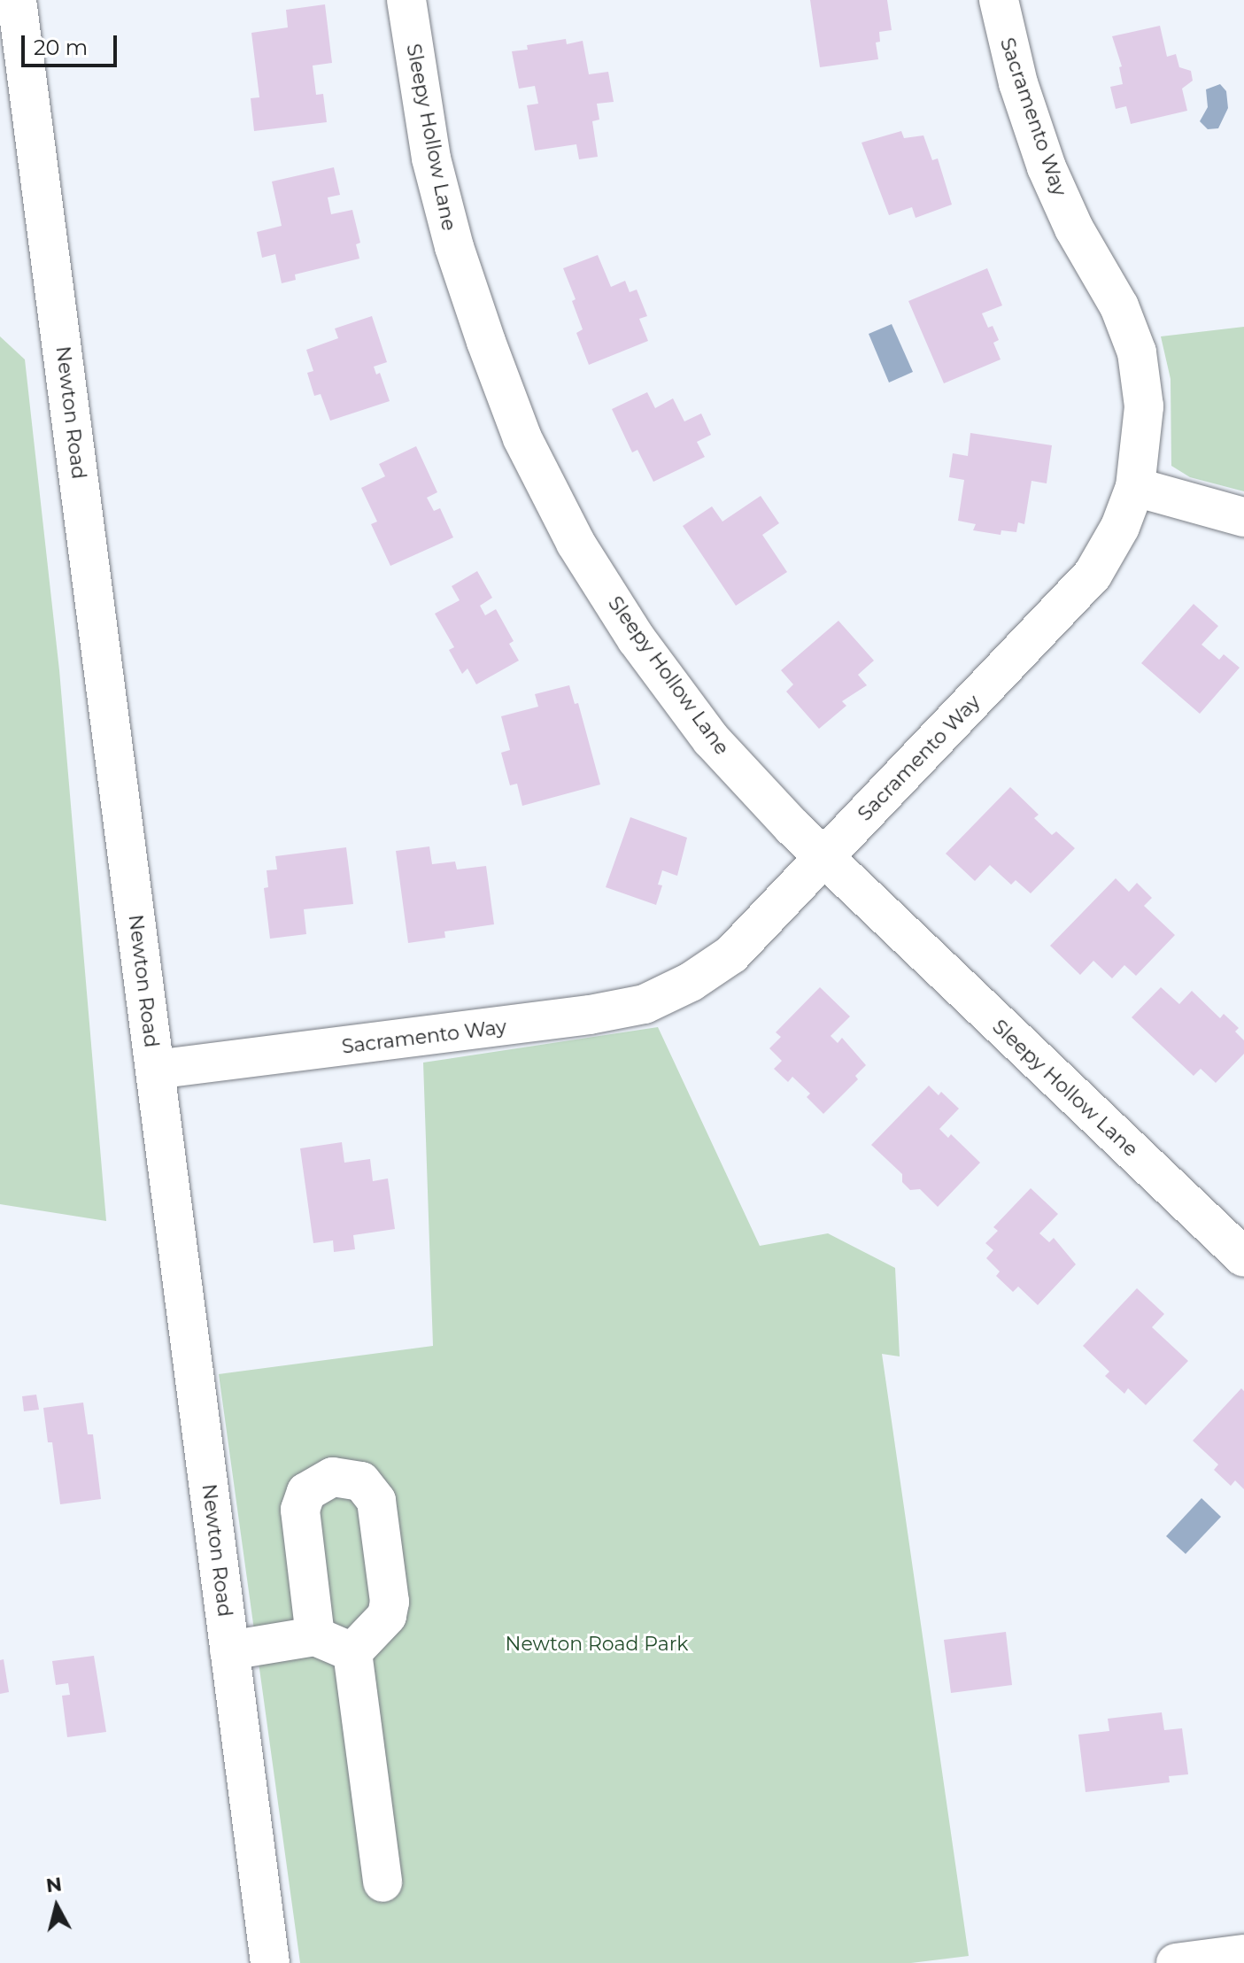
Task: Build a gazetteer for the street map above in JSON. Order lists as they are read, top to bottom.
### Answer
{
  "streets": {
    "street": ["Sacramento Way", "Sleepy Hollow Lane", "Newton Road"]
  },
  "crossings": [
    ["Sacramento Way", "Sleepy Hollow Lane"],
    ["Sacramento Way", "Newton Road"]
  ],
  "parks": ["Newton Road Park"],
  "scale_bar": "20 m",
  "north": "top"
}
